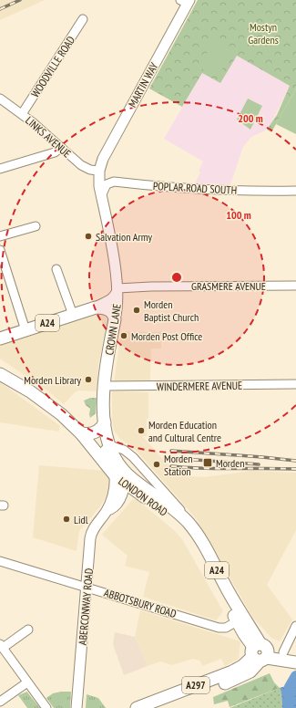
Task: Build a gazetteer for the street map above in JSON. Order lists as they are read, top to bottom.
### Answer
{
  "streets": {
    "highway": [
      "A24",
      "CROWN LANE",
      "LONDON ROAD",
      "A297"
    ],
    "main road": ["MARTIN WAY", "ABERCONWAY ROAD"],
    "street": [
      "WOODVILLE ROAD",
      "LINKS AVENUE",
      "POPLAR ROAD SOUTH",
      "GRASMERE AVENUE",
      "WINDERMERE AVENUE",
      "ABBOTSBURY ROAD"
    ]
  },
  "crossings": [
    ["WOODVILLE ROAD", "LINKS AVENUE"],
    ["MARTIN WAY", "LINKS AVENUE"],
    ["MARTIN WAY", "CROWN LANE"],
    ["LINKS AVENUE", "CROWN LANE"],
    ["POPLAR ROAD SOUTH", "CROWN LANE"],
    ["GRASMERE AVENUE", "CROWN LANE"],
    ["A24", "LONDON ROAD"],
    ["CROWN LANE", "WINDERMERE AVENUE"],
    ["CROWN LANE", "LONDON ROAD"],
    ["LONDON ROAD", "ABBOTSBURY ROAD"],
    ["LONDON ROAD", "ABERCONWAY ROAD"],
    ["LONDON ROAD", "A297"],
    ["ABBOTSBURY ROAD", "ABERCONWAY ROAD"]
  ],
  "parks": ["Mostyn Gardens"],
  "places": {
    "other": [
      "Salvation Army",
      "Morden Baptist Church",
      "Morden Post Office",
      "Morden Library",
      "Morden Education and Cultural Centre",
      "Morden Station",
      "Lidl"
    ],
    "transit": ["Morden"]
  },
  "rings": ["200 m", "100 m"]
}
